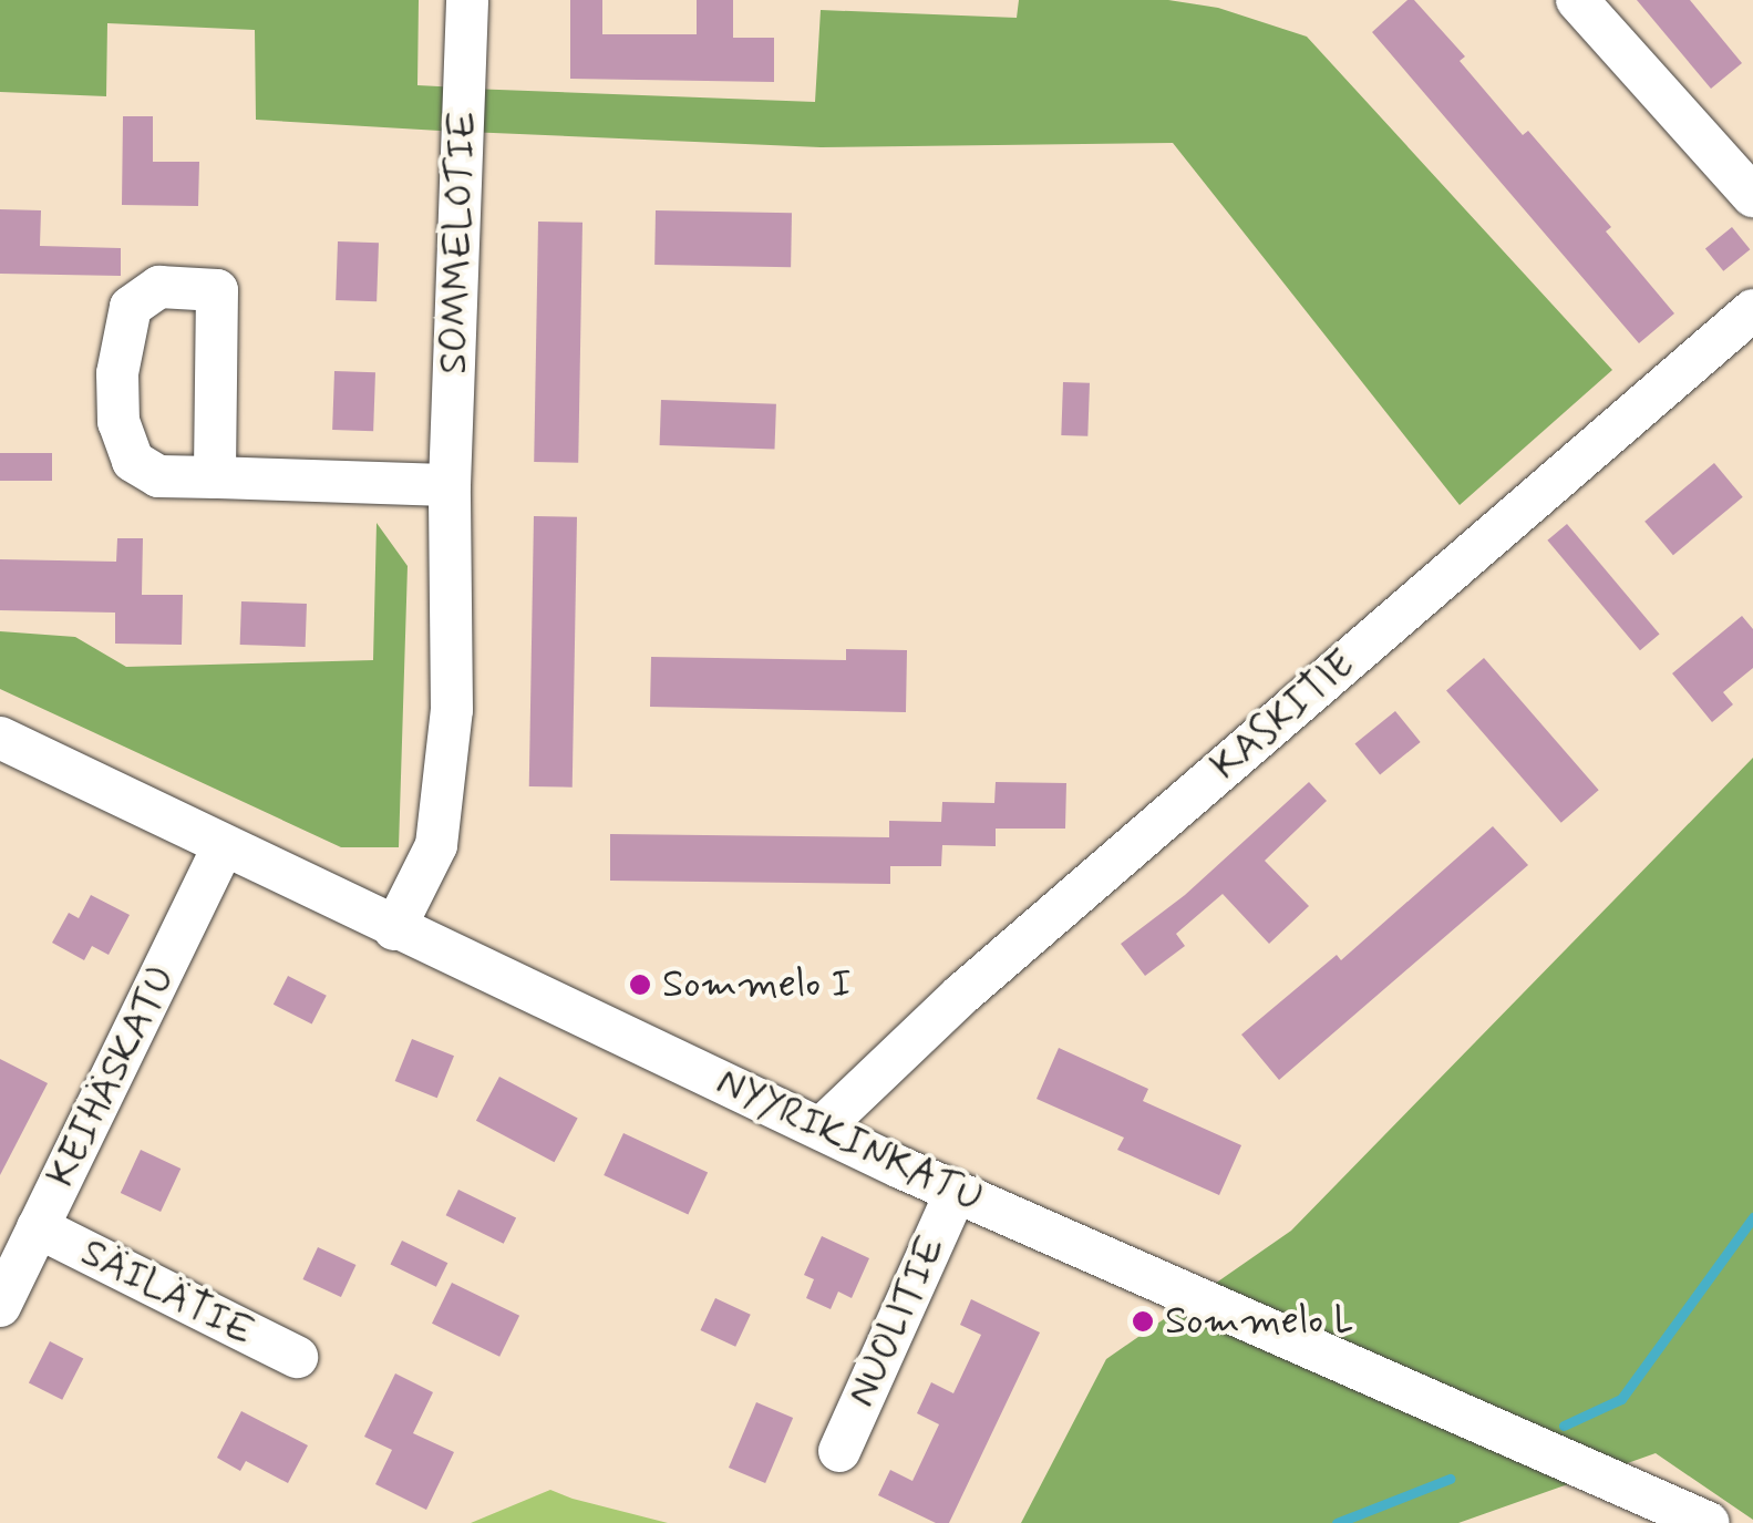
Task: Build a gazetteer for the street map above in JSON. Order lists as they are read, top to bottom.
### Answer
{
  "streets": {
    "street": [
      "SOMMELOTIE",
      "KASKITIE",
      "KEIHÄSKATU",
      "NYYRIKINKATU",
      "SÄILÄTIE",
      "NUOLITIE"
    ]
  },
  "crossings": [
    ["SOMMELOTIE", "NYYRIKINKATU"],
    ["KASKITIE", "NYYRIKINKATU"],
    ["KEIHÄSKATU", "NYYRIKINKATU"],
    ["KEIHÄSKATU", "SÄILÄTIE"],
    ["NYYRIKINKATU", "NUOLITIE"]
  ],
  "places": ["Sommelo I", "Sommelo L"]
}
